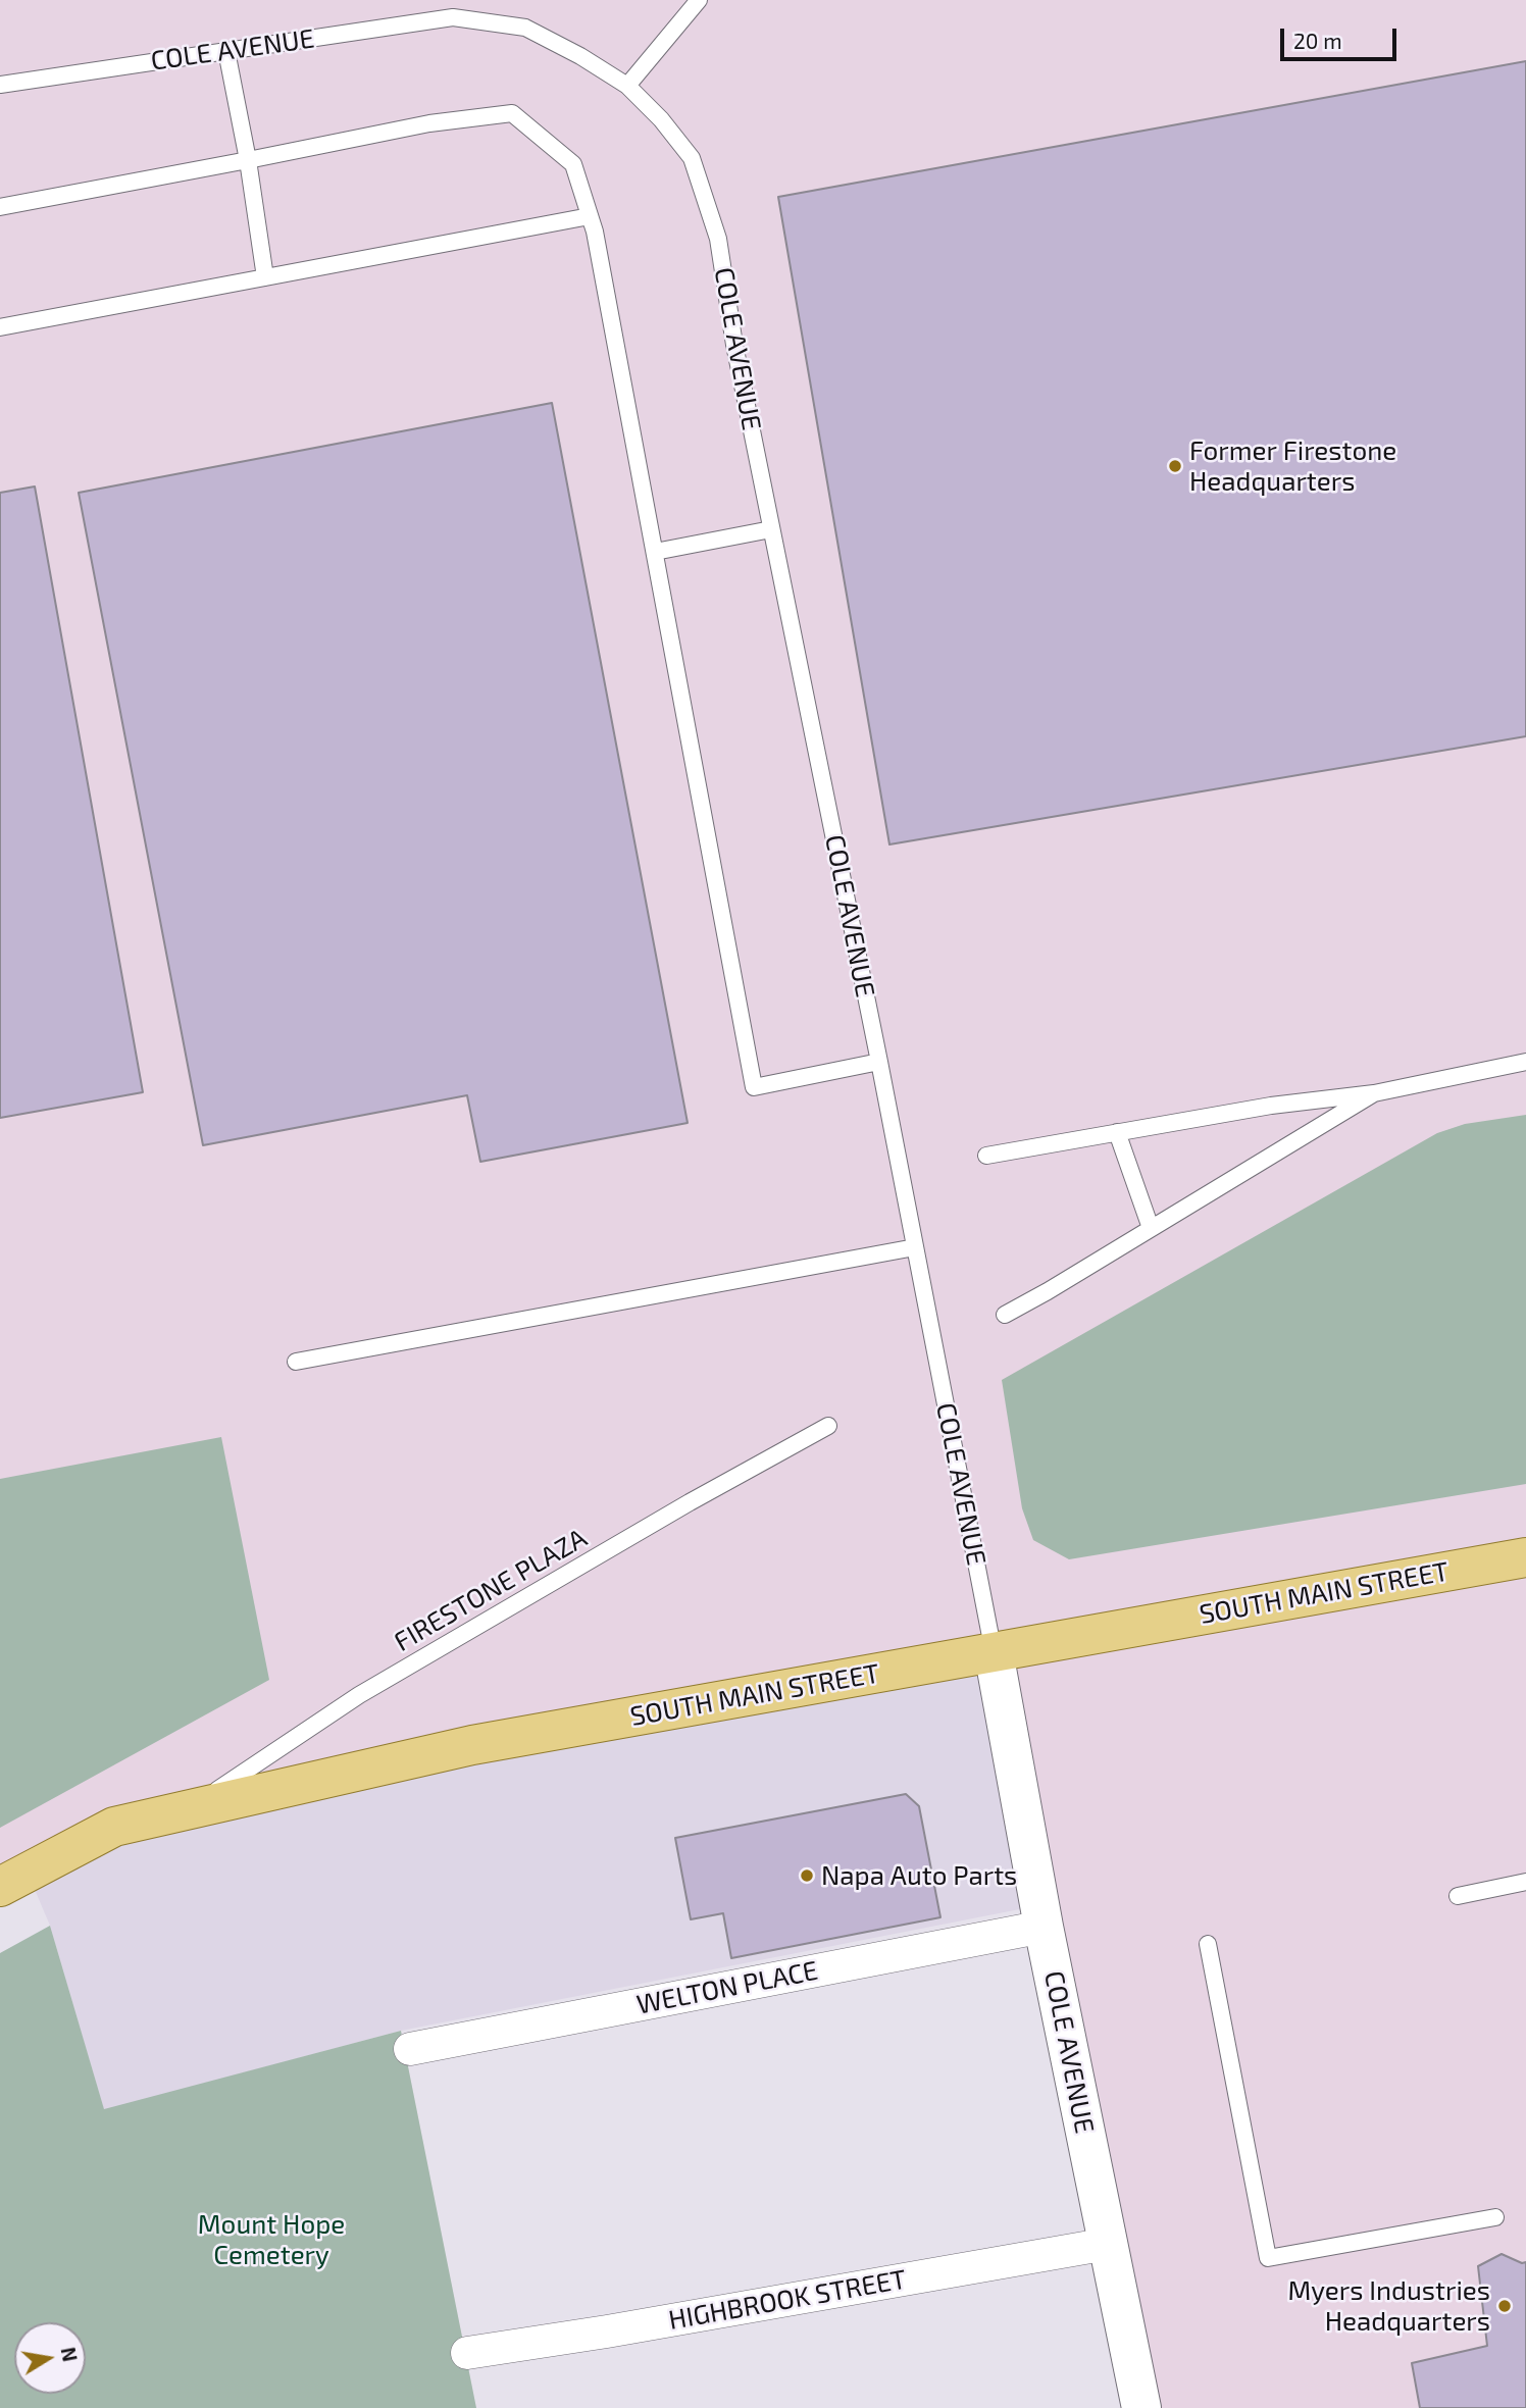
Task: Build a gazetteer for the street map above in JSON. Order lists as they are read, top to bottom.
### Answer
{
  "streets": {
    "main road": ["SOUTH MAIN STREET"],
    "street": ["COLE AVENUE", "WELTON PLACE", "HIGHBROOK STREET"],
    "lane": ["FIRESTONE PLAZA"]
  },
  "crossings": [
    ["COLE AVENUE", "SOUTH MAIN STREET"],
    ["COLE AVENUE", "WELTON PLACE"],
    ["COLE AVENUE", "HIGHBROOK STREET"],
    ["FIRESTONE PLAZA", "SOUTH MAIN STREET"]
  ],
  "parks": ["Mount Hope Cemetery"],
  "places": ["Former Firestone Headquarters", "Napa Auto Parts", "Myers Industries Headquarters"],
  "scale_bar": "20 m",
  "north": "right"
}
